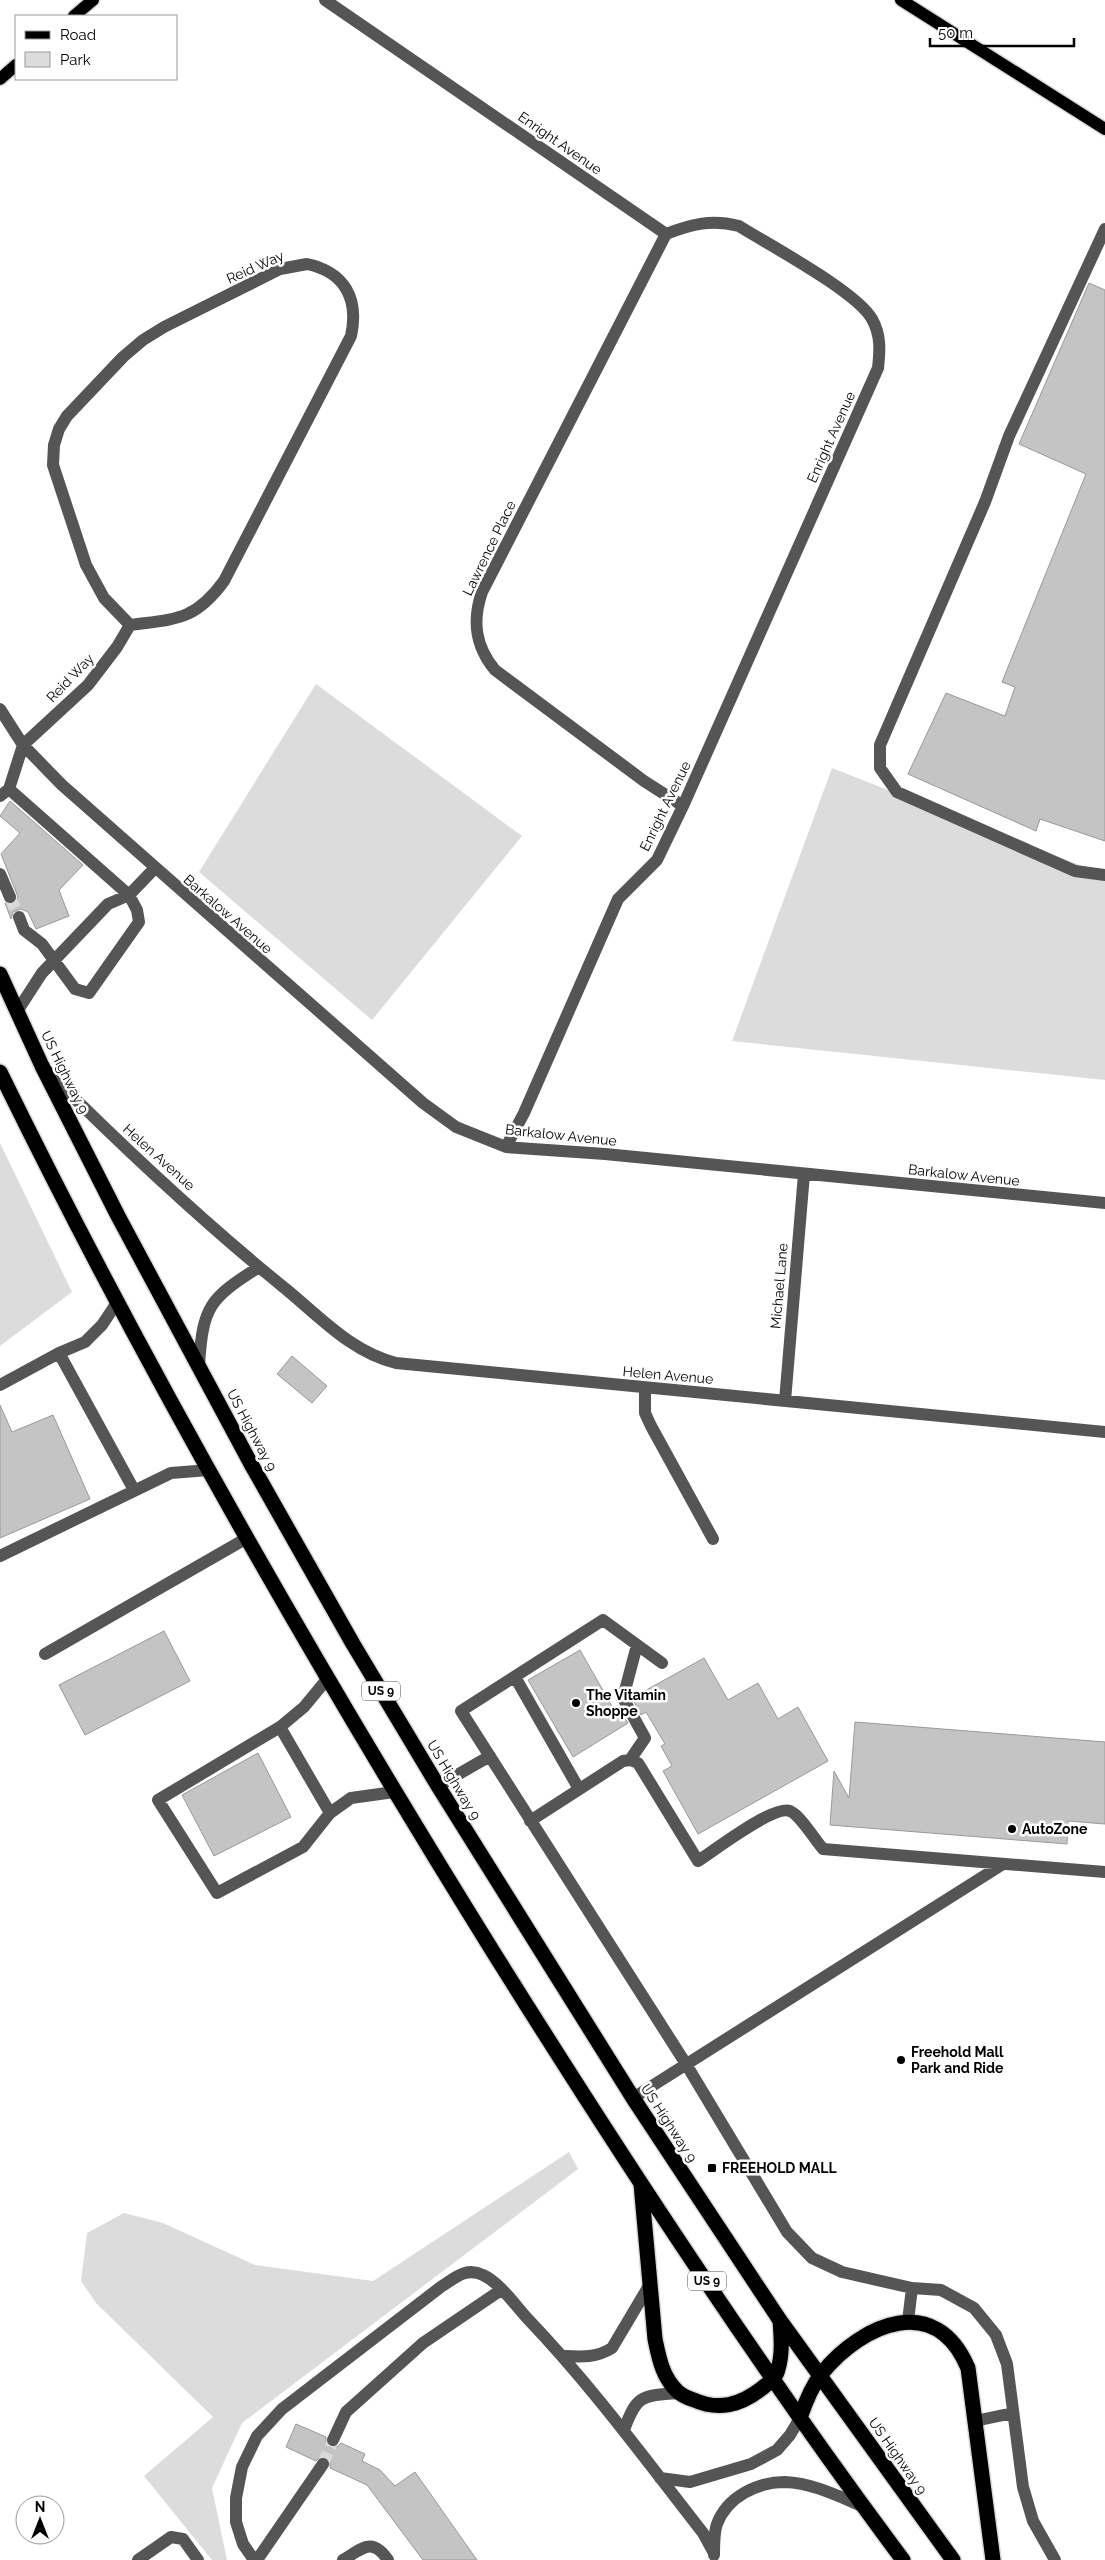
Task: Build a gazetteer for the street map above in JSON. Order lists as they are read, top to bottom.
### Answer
{
  "streets": {
    "highway": ["US Highway 9", "US 9"],
    "street": [
      "Enright Avenue",
      "Reid Way",
      "Lawrence Place",
      "Barkalow Avenue",
      "Helen Avenue",
      "Michael Lane"
    ]
  },
  "crossings": [
    ["Enright Avenue", "Lawrence Place"],
    ["Enright Avenue", "Barkalow Avenue"],
    ["Reid Way", "Barkalow Avenue"],
    ["Barkalow Avenue", "Michael Lane"],
    ["US Highway 9", "Helen Avenue"],
    ["Helen Avenue", "Michael Lane"]
  ],
  "places": {
    "other": ["The Vitamin Shoppe", "AutoZone", "Freehold Mall Park and Ride"],
    "transit": ["FREEHOLD MALL"]
  },
  "legend": ["Road", "Park"],
  "scale_bar": "50 m",
  "north": "top"
}
